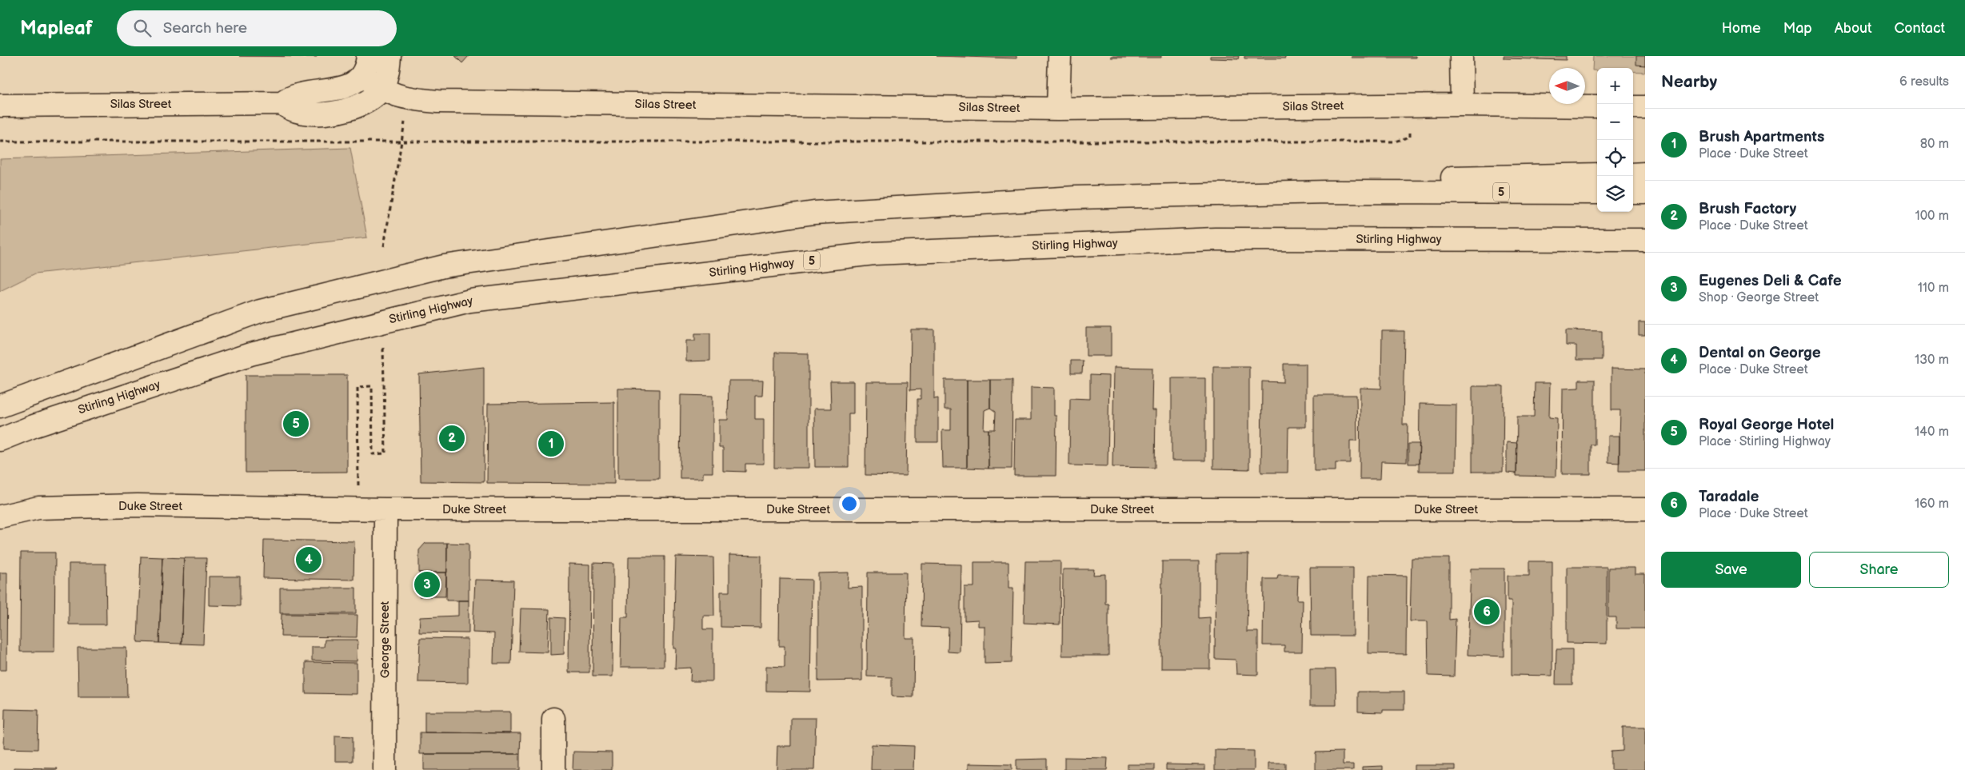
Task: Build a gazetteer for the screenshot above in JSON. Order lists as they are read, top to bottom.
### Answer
{
  "streets": {
    "main road": [
      "Silas Street",
      "5",
      "Stirling Highway",
      "Duke Street",
      "George Street"
    ]
  },
  "crossings": [
    ["Duke Street", "George Street"]
  ],
  "north": "left",
  "page": {
    "header": "Mapleaf",
    "search": "Search here",
    "nav": [
      "Home",
      "Map",
      "About",
      "Contact"
    ],
    "heading": ["Nearby", "6 results"],
    "map_buttons": ["+", "−"],
    "list": [
      {
        "mark": "1",
        "name": "Brush Apartments",
        "note": "Place · Duke Street",
        "value": "80 m"
      },
      {
        "mark": "2",
        "name": "Brush Factory",
        "note": "Place · Duke Street",
        "value": "100 m"
      },
      {
        "mark": "3",
        "name": "Eugenes Deli & Cafe",
        "note": "Shop · George Street",
        "value": "110 m"
      },
      {
        "mark": "4",
        "name": "Dental on George",
        "note": "Place · Duke Street",
        "value": "130 m"
      },
      {
        "mark": "5",
        "name": "Royal George Hotel",
        "note": "Place · Stirling Highway",
        "value": "140 m"
      },
      {
        "mark": "6",
        "name": "Taradale",
        "note": "Place · Duke Street",
        "value": "160 m"
      }
    ],
    "pins": [
      "5",
      "2",
      "1",
      "4",
      "3",
      "6"
    ],
    "buttons": ["Save", "Share"]
  }
}
